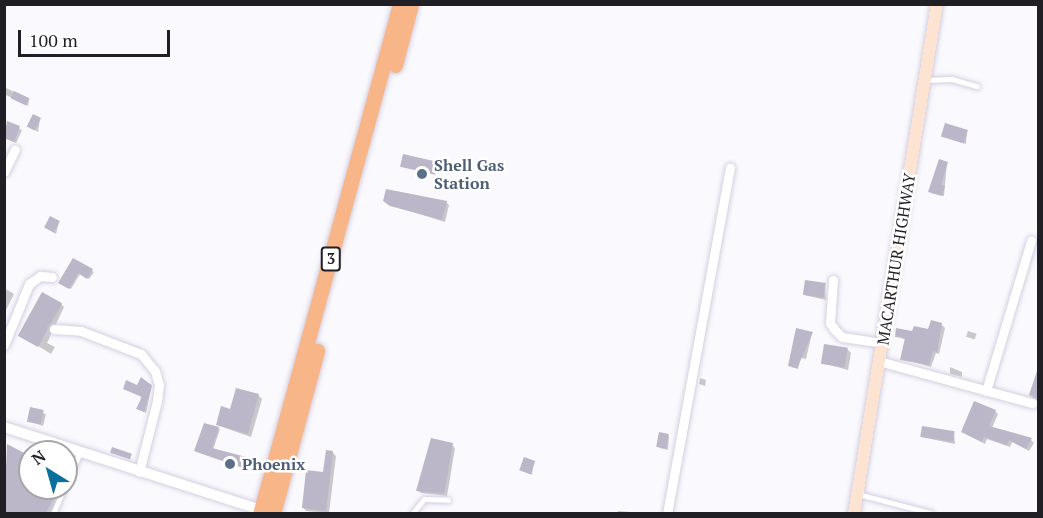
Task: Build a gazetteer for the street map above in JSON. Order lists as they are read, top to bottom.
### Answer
{
  "streets": {
    "highway": ["3"],
    "main road": ["MACARTHUR HIGHWAY"]
  },
  "places": ["Shell Gas Station", "Phoenix"],
  "scale_bar": "100 m",
  "north": "top left"
}
